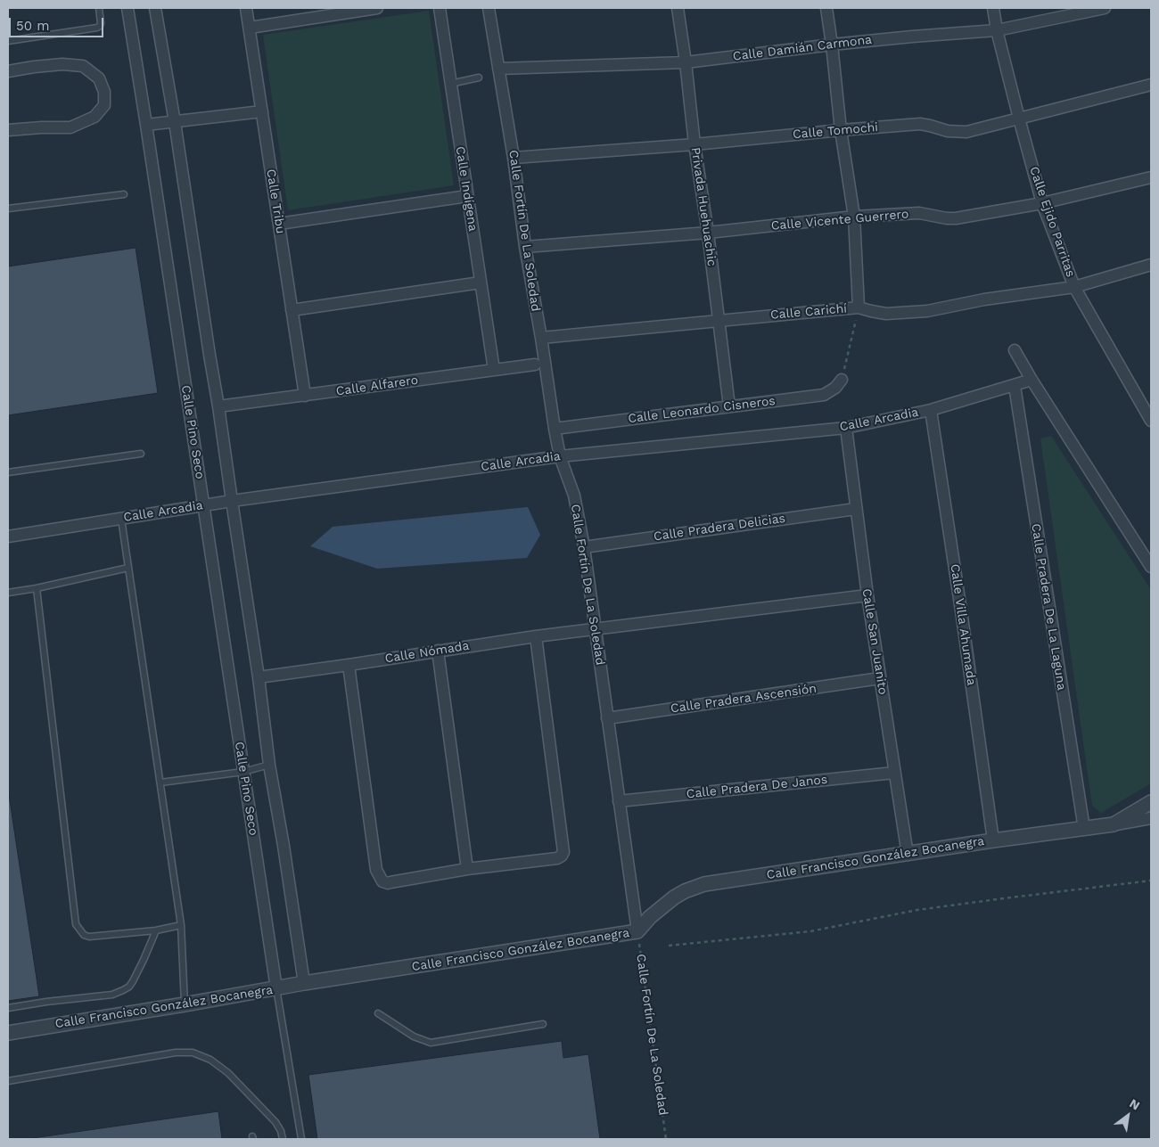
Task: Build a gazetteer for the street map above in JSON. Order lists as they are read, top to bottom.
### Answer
{
  "streets": {
    "street": [
      "Calle Damián Carmona",
      "Calle Tomochi",
      "Calle Indígena",
      "Calle Tribu",
      "Privada Huehuachic",
      "Calle Vicente Guerrero",
      "Calle Ejido Parritas",
      "Calle Fortín De La Soledad",
      "Calle Carichí",
      "Calle Alfarero",
      "Calle Leonardo Cisneros",
      "Calle Arcadia",
      "Calle Pino Seco",
      "Calle Pradera Delicias",
      "Calle Pradera De La Laguna",
      "Calle Villa Ahumada",
      "Calle San Juanito",
      "Calle Nómada",
      "Calle Pradera Ascensión",
      "Calle Pradera De Janos",
      "Calle Francisco González Bocanegra"
    ]
  },
  "crossings": [
    ["Calle Damián Carmona", "Privada Huehuachic"],
    ["Calle Damián Carmona", "Calle Ejido Parritas"],
    ["Calle Damián Carmona", "Calle Fortín De La Soledad"],
    ["Calle Tomochi", "Privada Huehuachic"],
    ["Calle Tomochi", "Calle Ejido Parritas"],
    ["Calle Tomochi", "Calle Fortín De La Soledad"],
    ["Calle Indígena", "Calle Alfarero"],
    ["Calle Tribu", "Calle Alfarero"],
    ["Privada Huehuachic", "Calle Vicente Guerrero"],
    ["Privada Huehuachic", "Calle Carichí"],
    ["Privada Huehuachic", "Calle Leonardo Cisneros"],
    ["Calle Vicente Guerrero", "Calle Ejido Parritas"],
    ["Calle Vicente Guerrero", "Calle Fortín De La Soledad"],
    ["Calle Ejido Parritas", "Calle Carichí"],
    ["Calle Fortín De La Soledad", "Calle Carichí"],
    ["Calle Fortín De La Soledad", "Calle Leonardo Cisneros"],
    ["Calle Fortín De La Soledad", "Calle Arcadia"],
    ["Calle Fortín De La Soledad", "Calle Pradera Delicias"],
    ["Calle Fortín De La Soledad", "Calle Nómada"],
    ["Calle Fortín De La Soledad", "Calle Pradera Ascensión"],
    ["Calle Fortín De La Soledad", "Calle Pradera De Janos"],
    ["Calle Fortín De La Soledad", "Calle Francisco González Bocanegra"],
    ["Calle Arcadia", "Calle Pino Seco"],
    ["Calle Arcadia", "Calle Pradera De La Laguna"],
    ["Calle Arcadia", "Calle Villa Ahumada"],
    ["Calle Arcadia", "Calle San Juanito"],
    ["Calle Pino Seco", "Calle Francisco González Bocanegra"],
    ["Calle Pradera Delicias", "Calle San Juanito"],
    ["Calle Pradera De La Laguna", "Calle Francisco González Bocanegra"],
    ["Calle Villa Ahumada", "Calle Francisco González Bocanegra"],
    ["Calle San Juanito", "Calle Nómada"],
    ["Calle San Juanito", "Calle Pradera Ascensión"],
    ["Calle San Juanito", "Calle Pradera De Janos"],
    ["Calle San Juanito", "Calle Francisco González Bocanegra"]
  ],
  "scale_bar": "50 m",
  "north": "top right"
}
